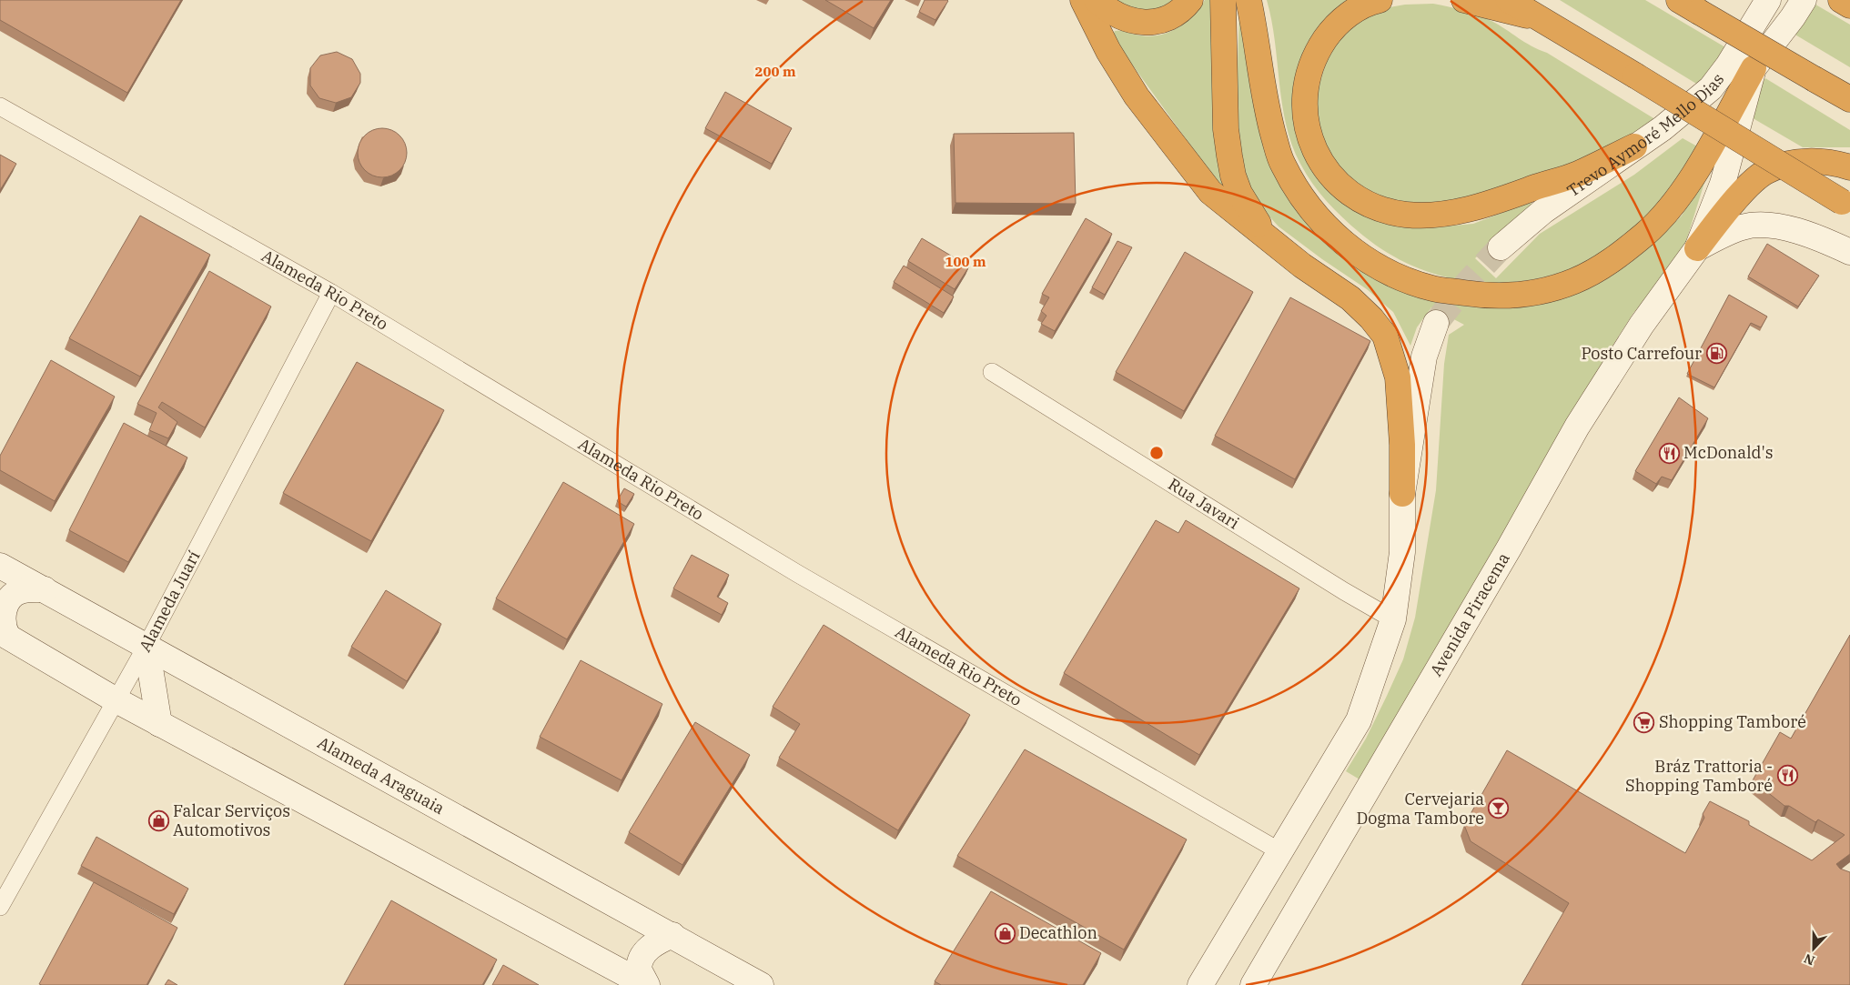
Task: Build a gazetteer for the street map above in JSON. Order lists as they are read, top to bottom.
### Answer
{
  "streets": {
    "main road": ["Trevo Aymoré Mello Dias", "Avenida Piracema", "Alameda Araguaia"],
    "street": ["Alameda Rio Preto", "Rua Javari", "Alameda Juarí"]
  },
  "crossings": [
    ["Trevo Aymoré Mello Dias", "Avenida Piracema"],
    ["Alameda Rio Preto", "Alameda Juarí"],
    ["Alameda Juarí", "Alameda Araguaia"]
  ],
  "places": {
    "fuel station": ["Posto Carrefour"],
    "restaurant": ["McDonald's", "Bráz Trattoria - Shopping Tamboré"],
    "supermarket": ["Shopping Tamboré"],
    "bar": ["Cervejaria Dogma Tambore"],
    "shop": ["Falcar Serviços Automotivos", "Decathlon"]
  },
  "north": "bottom",
  "rings": ["200 m", "100 m"]
}
